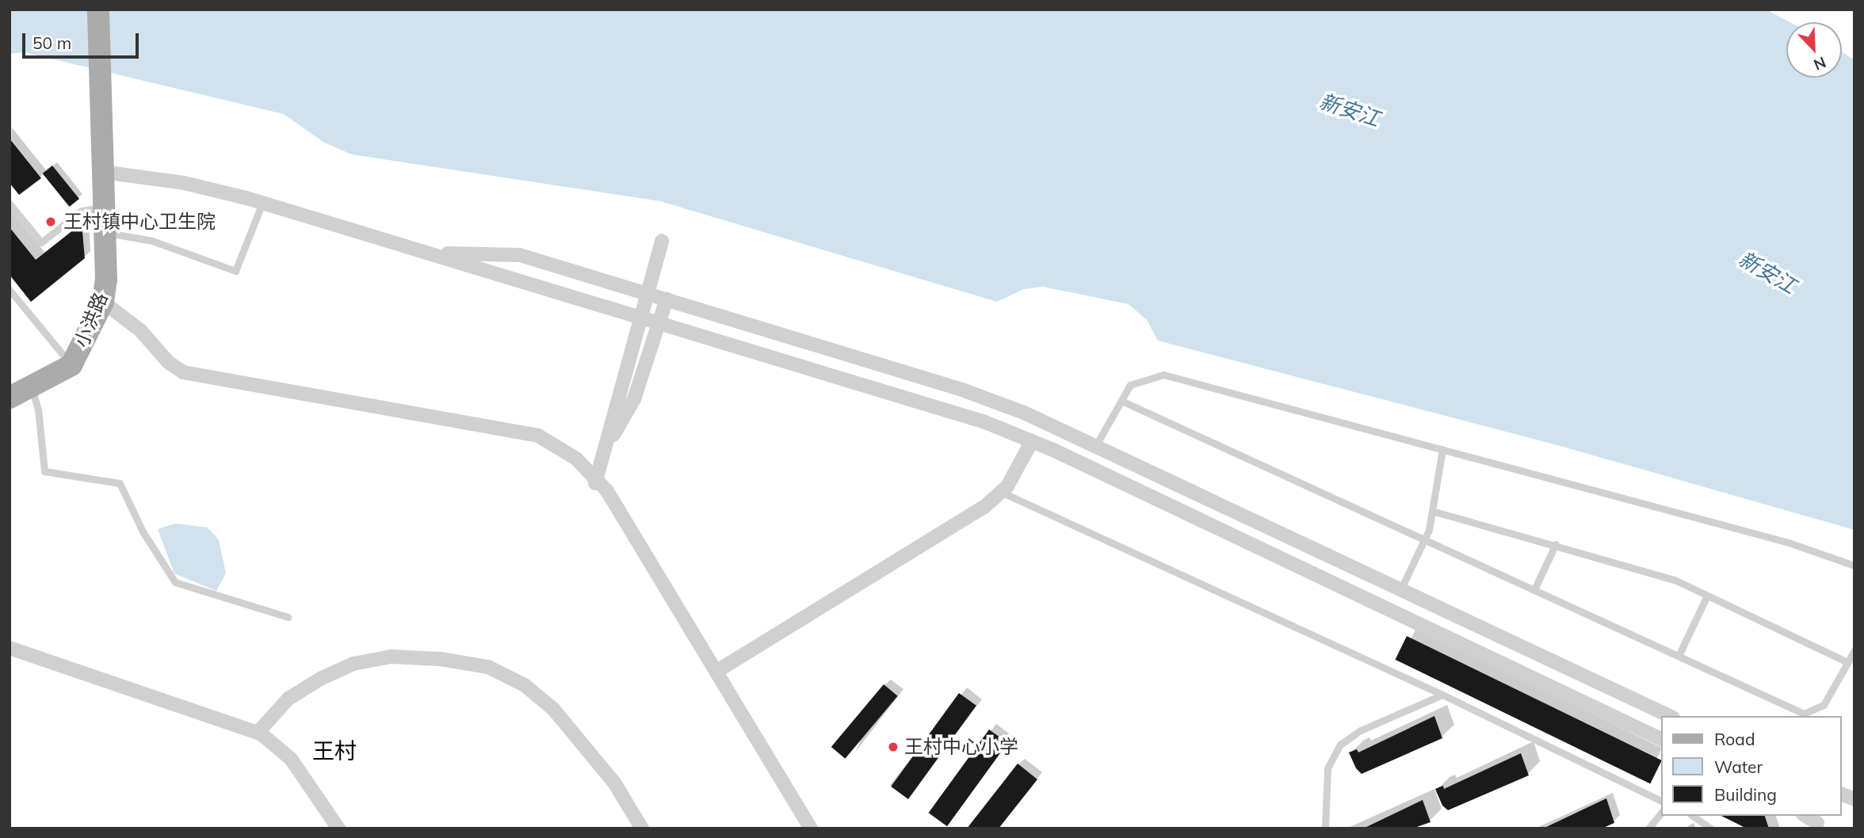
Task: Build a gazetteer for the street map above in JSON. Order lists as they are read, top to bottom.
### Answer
{
  "streets": {
    "main road": ["小洪路"]
  },
  "districts": ["王村"],
  "water": ["新安江"],
  "places": ["王村镇中心卫生院", "王村中心小学"],
  "legend": ["Road", "Water", "Building"],
  "scale_bar": "50 m",
  "north": "bottom right"
}
